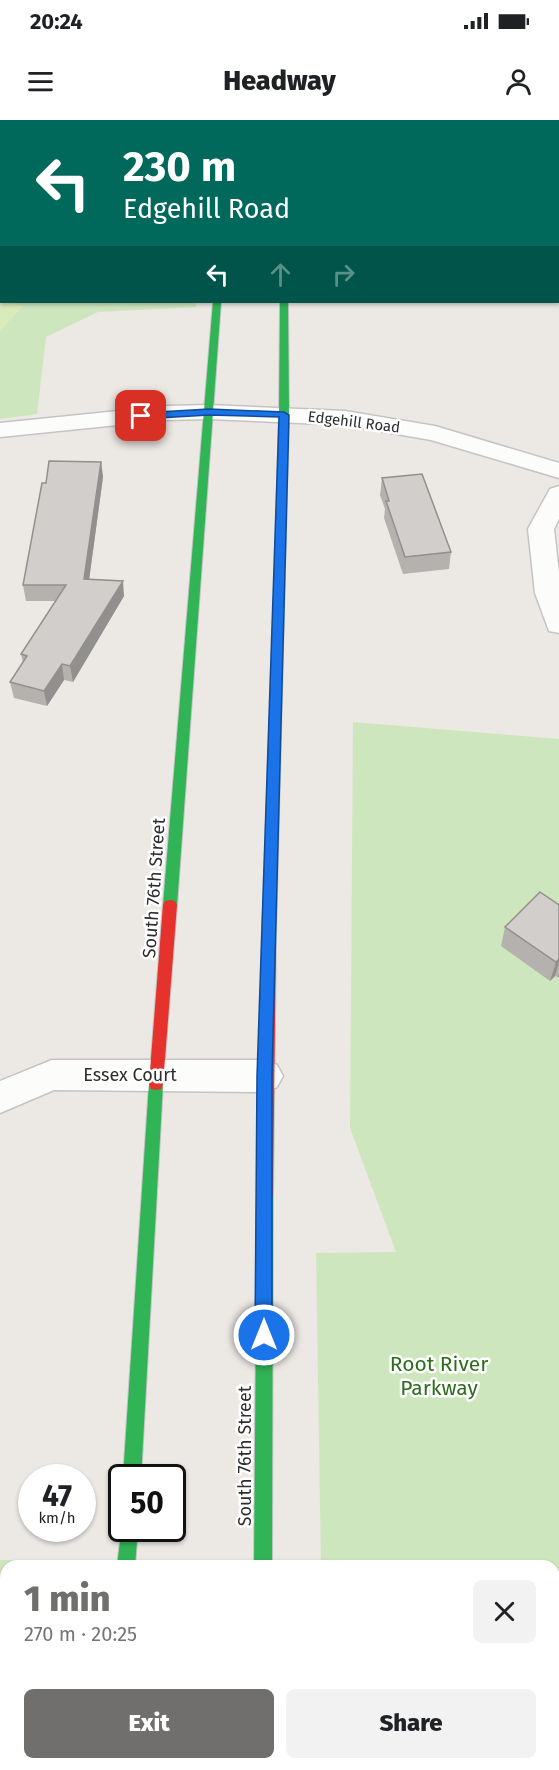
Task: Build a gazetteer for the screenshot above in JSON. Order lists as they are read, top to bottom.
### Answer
{
  "streets": {
    "main road": ["South 76th Street"],
    "street": ["Edgehill Road", "Essex Court"]
  },
  "crossings": [
    ["Edgehill Road", "South 76th Street"],
    ["South 76th Street", "Essex Court"]
  ],
  "parks": ["Root River Parkway"],
  "page": {
    "status": "20:24",
    "header": "Headway",
    "turn": ["230 m", "Edgehill Road"],
    "speed": "47 km/h",
    "limit": "50",
    "heading": ["1 min", "270 m · 20:25"],
    "buttons": ["Exit", "Share"]
  }
}
